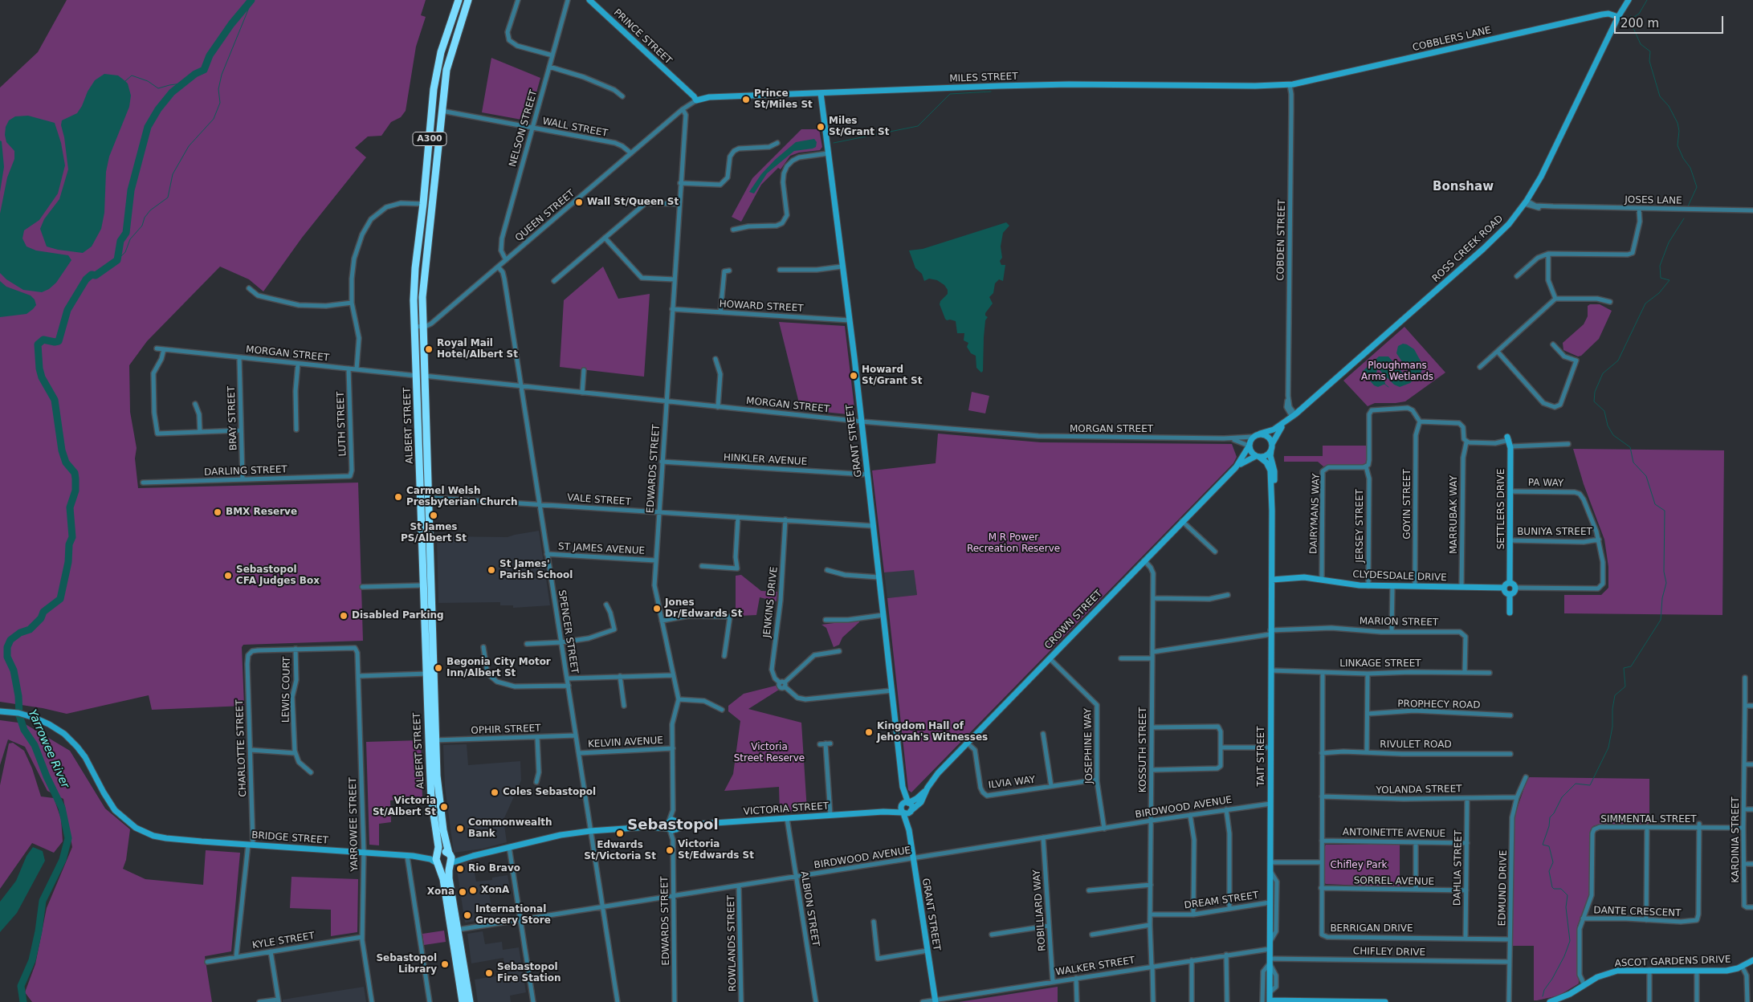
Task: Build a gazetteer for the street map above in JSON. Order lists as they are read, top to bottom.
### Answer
{
  "streets": {
    "highway": ["A300", "ALBERT STREET"],
    "street": [
      "PRINCE STREET",
      "COBBLERS LANE",
      "MILES STREET",
      "WALL STREET",
      "NELSON STREET",
      "JOSES LANE",
      "QUEEN STREET",
      "COBDEN STREET",
      "ROSS CREEK ROAD",
      "HOWARD STREET",
      "MORGAN STREET",
      "BRAY STREET",
      "LUTH STREET",
      "GRANT STREET",
      "HINKLER AVENUE",
      "EDWARDS STREET",
      "DARLING STREET",
      "PA WAY",
      "VALE STREET",
      "GOYIN STREET",
      "SETTLERS DRIVE",
      "DAIRYMANS WAY",
      "MARRUBAK WAY",
      "JERSEY STREET",
      "BUNIYA STREET",
      "ST JAMES AVENUE",
      "CLYDESDALE DRIVE",
      "JENKINS DRIVE",
      "CROWN STREET",
      "MARION STREET",
      "SPENCER STREET",
      "LINKAGE STREET",
      "LEWIS COURT",
      "PROPHECY ROAD",
      "OPHIR STREET",
      "KELVIN AVENUE",
      "RIVULET ROAD",
      "JOSEPHINE WAY",
      "CHARLOTTE STREET",
      "KOSSUTH STREET",
      "TAIT STREET",
      "ILVIA WAY",
      "YOLANDA STREET",
      "BIRDWOOD AVENUE",
      "VICTORIA STREET",
      "SIMMENTAL STREET",
      "YARROWEE STREET",
      "ANTOINETTE AVENUE",
      "BRIDGE STREET",
      "KARDINIA STREET",
      "DAHLIA STREET",
      "SORREL AVENUE",
      "EDMUND DRIVE",
      "DREAM STREET",
      "ALBION STREET",
      "ROBILLIARD WAY",
      "DANTE CRESCENT",
      "BERRIGAN DRIVE",
      "KYLE STREET",
      "ROWLANDS STREET",
      "CHIFLEY DRIVE",
      "ASCOT GARDENS DRIVE",
      "WALKER STREET"
    ]
  },
  "crossings": [
    ["PRINCE STREET", "MILES STREET"],
    ["COBBLERS LANE", "MILES STREET"],
    ["COBBLERS LANE", "COBDEN STREET"],
    ["COBBLERS LANE", "ROSS CREEK ROAD"],
    ["MILES STREET", "QUEEN STREET"],
    ["MILES STREET", "COBDEN STREET"],
    ["MILES STREET", "GRANT STREET"],
    ["MILES STREET", "EDWARDS STREET"],
    ["WALL STREET", "NELSON STREET"],
    ["WALL STREET", "QUEEN STREET"],
    ["WALL STREET", "ALBERT STREET"],
    ["NELSON STREET", "QUEEN STREET"],
    ["JOSES LANE", "ROSS CREEK ROAD"],
    ["QUEEN STREET", "ALBERT STREET"],
    ["QUEEN STREET", "EDWARDS STREET"],
    ["QUEEN STREET", "SPENCER STREET"],
    ["COBDEN STREET", "ROSS CREEK ROAD"],
    ["HOWARD STREET", "GRANT STREET"],
    ["HOWARD STREET", "EDWARDS STREET"],
    ["MORGAN STREET", "BRAY STREET"],
    ["MORGAN STREET", "LUTH STREET"],
    ["MORGAN STREET", "ALBERT STREET"],
    ["MORGAN STREET", "GRANT STREET"],
    ["MORGAN STREET", "EDWARDS STREET"],
    ["MORGAN STREET", "CROWN STREET"],
    ["MORGAN STREET", "SPENCER STREET"],
    ["MORGAN STREET", "TAIT STREET"],
    ["BRAY STREET", "DARLING STREET"],
    ["LUTH STREET", "DARLING STREET"],
    ["ALBERT STREET", "VALE STREET"],
    ["ALBERT STREET", "OPHIR STREET"],
    ["ALBERT STREET", "VICTORIA STREET"],
    ["GRANT STREET", "HINKLER AVENUE"],
    ["GRANT STREET", "VALE STREET"],
    ["GRANT STREET", "JENKINS DRIVE"],
    ["GRANT STREET", "CROWN STREET"],
    ["GRANT STREET", "BIRDWOOD AVENUE"],
    ["GRANT STREET", "VICTORIA STREET"],
    ["GRANT STREET", "WALKER STREET"],
    ["HINKLER AVENUE", "EDWARDS STREET"],
    ["EDWARDS STREET", "VALE STREET"],
    ["EDWARDS STREET", "ST JAMES AVENUE"],
    ["EDWARDS STREET", "KELVIN AVENUE"],
    ["EDWARDS STREET", "BIRDWOOD AVENUE"],
    ["EDWARDS STREET", "VICTORIA STREET"],
    ["PA WAY", "SETTLERS DRIVE"],
    ["PA WAY", "BUNIYA STREET"],
    ["VALE STREET", "JENKINS DRIVE"],
    ["VALE STREET", "SPENCER STREET"],
    ["GOYIN STREET", "CLYDESDALE DRIVE"],
    ["SETTLERS DRIVE", "BUNIYA STREET"],
    ["SETTLERS DRIVE", "CLYDESDALE DRIVE"],
    ["DAIRYMANS WAY", "JERSEY STREET"],
    ["DAIRYMANS WAY", "CLYDESDALE DRIVE"],
    ["MARRUBAK WAY", "CLYDESDALE DRIVE"],
    ["JERSEY STREET", "CLYDESDALE DRIVE"],
    ["ST JAMES AVENUE", "SPENCER STREET"],
    ["CLYDESDALE DRIVE", "TAIT STREET"],
    ["CROWN STREET", "JOSEPHINE WAY"],
    ["CROWN STREET", "KOSSUTH STREET"],
    ["CROWN STREET", "TAIT STREET"],
    ["CROWN STREET", "ILVIA WAY"],
    ["CROWN STREET", "VICTORIA STREET"],
    ["MARION STREET", "LINKAGE STREET"],
    ["MARION STREET", "KOSSUTH STREET"],
    ["MARION STREET", "TAIT STREET"],
    ["SPENCER STREET", "OPHIR STREET"],
    ["SPENCER STREET", "KELVIN AVENUE"],
    ["SPENCER STREET", "BIRDWOOD AVENUE"],
    ["SPENCER STREET", "VICTORIA STREET"],
    ["LINKAGE STREET", "TAIT STREET"],
    ["LINKAGE STREET", "BERRIGAN DRIVE"],
    ["LEWIS COURT", "CHARLOTTE STREET"],
    ["LEWIS COURT", "YARROWEE STREET"],
    ["RIVULET ROAD", "BERRIGAN DRIVE"],
    ["JOSEPHINE WAY", "ILVIA WAY"],
    ["JOSEPHINE WAY", "BIRDWOOD AVENUE"],
    ["CHARLOTTE STREET", "YARROWEE STREET"],
    ["CHARLOTTE STREET", "BRIDGE STREET"],
    ["CHARLOTTE STREET", "KYLE STREET"],
    ["KOSSUTH STREET", "BIRDWOOD AVENUE"],
    ["KOSSUTH STREET", "DREAM STREET"],
    ["KOSSUTH STREET", "WALKER STREET"],
    ["TAIT STREET", "BIRDWOOD AVENUE"],
    ["TAIT STREET", "DREAM STREET"],
    ["TAIT STREET", "CHIFLEY DRIVE"],
    ["TAIT STREET", "WALKER STREET"],
    ["YOLANDA STREET", "DAHLIA STREET"],
    ["YOLANDA STREET", "EDMUND DRIVE"],
    ["YOLANDA STREET", "BERRIGAN DRIVE"],
    ["BIRDWOOD AVENUE", "ALBION STREET"],
    ["BIRDWOOD AVENUE", "ROBILLIARD WAY"],
    ["BIRDWOOD AVENUE", "ROWLANDS STREET"],
    ["VICTORIA STREET", "ALBION STREET"],
    ["SIMMENTAL STREET", "KARDINIA STREET"],
    ["SIMMENTAL STREET", "DANTE CRESCENT"],
    ["SIMMENTAL STREET", "ASCOT GARDENS DRIVE"],
    ["YARROWEE STREET", "BRIDGE STREET"],
    ["YARROWEE STREET", "KYLE STREET"],
    ["ANTOINETTE AVENUE", "DAHLIA STREET"],
    ["ANTOINETTE AVENUE", "BERRIGAN DRIVE"],
    ["DAHLIA STREET", "SORREL AVENUE"],
    ["DAHLIA STREET", "BERRIGAN DRIVE"],
    ["SORREL AVENUE", "BERRIGAN DRIVE"],
    ["EDMUND DRIVE", "BERRIGAN DRIVE"],
    ["EDMUND DRIVE", "CHIFLEY DRIVE"],
    ["ROBILLIARD WAY", "WALKER STREET"]
  ],
  "districts": ["Bonshaw", "Sebastopol"],
  "water": ["Yarrowee River"],
  "parks": [
    "Ploughmans Arms Wetlands",
    "M R Power Recreation Reserve",
    "Victoria Street Reserve",
    "Chifley Park"
  ],
  "places": [
    "Prince St/Miles St",
    "Miles St/Grant St",
    "Wall St/Queen St",
    "Royal Mail Hotel/Albert St",
    "Howard St/Grant St",
    "Carmel Welsh Presbyterian Church",
    "BMX Reserve",
    "St James PS/Albert St",
    "St James' Parish School",
    "Sebastopol CFA Judges Box",
    "Jones Dr/Edwards St",
    "Disabled Parking",
    "Begonia City Motor Inn/Albert St",
    "Kingdom Hall of Jehovah's Witnesses",
    "Coles Sebastopol",
    "Victoria St/Albert St",
    "Commonwealth Bank",
    "Edwards St/Victoria St",
    "Victoria St/Edwards St",
    "Rio Bravo",
    "XonA",
    "Xona",
    "International Grocery Store",
    "Sebastopol Library",
    "Sebastopol Fire Station"
  ],
  "scale_bar": "200 m"
}
